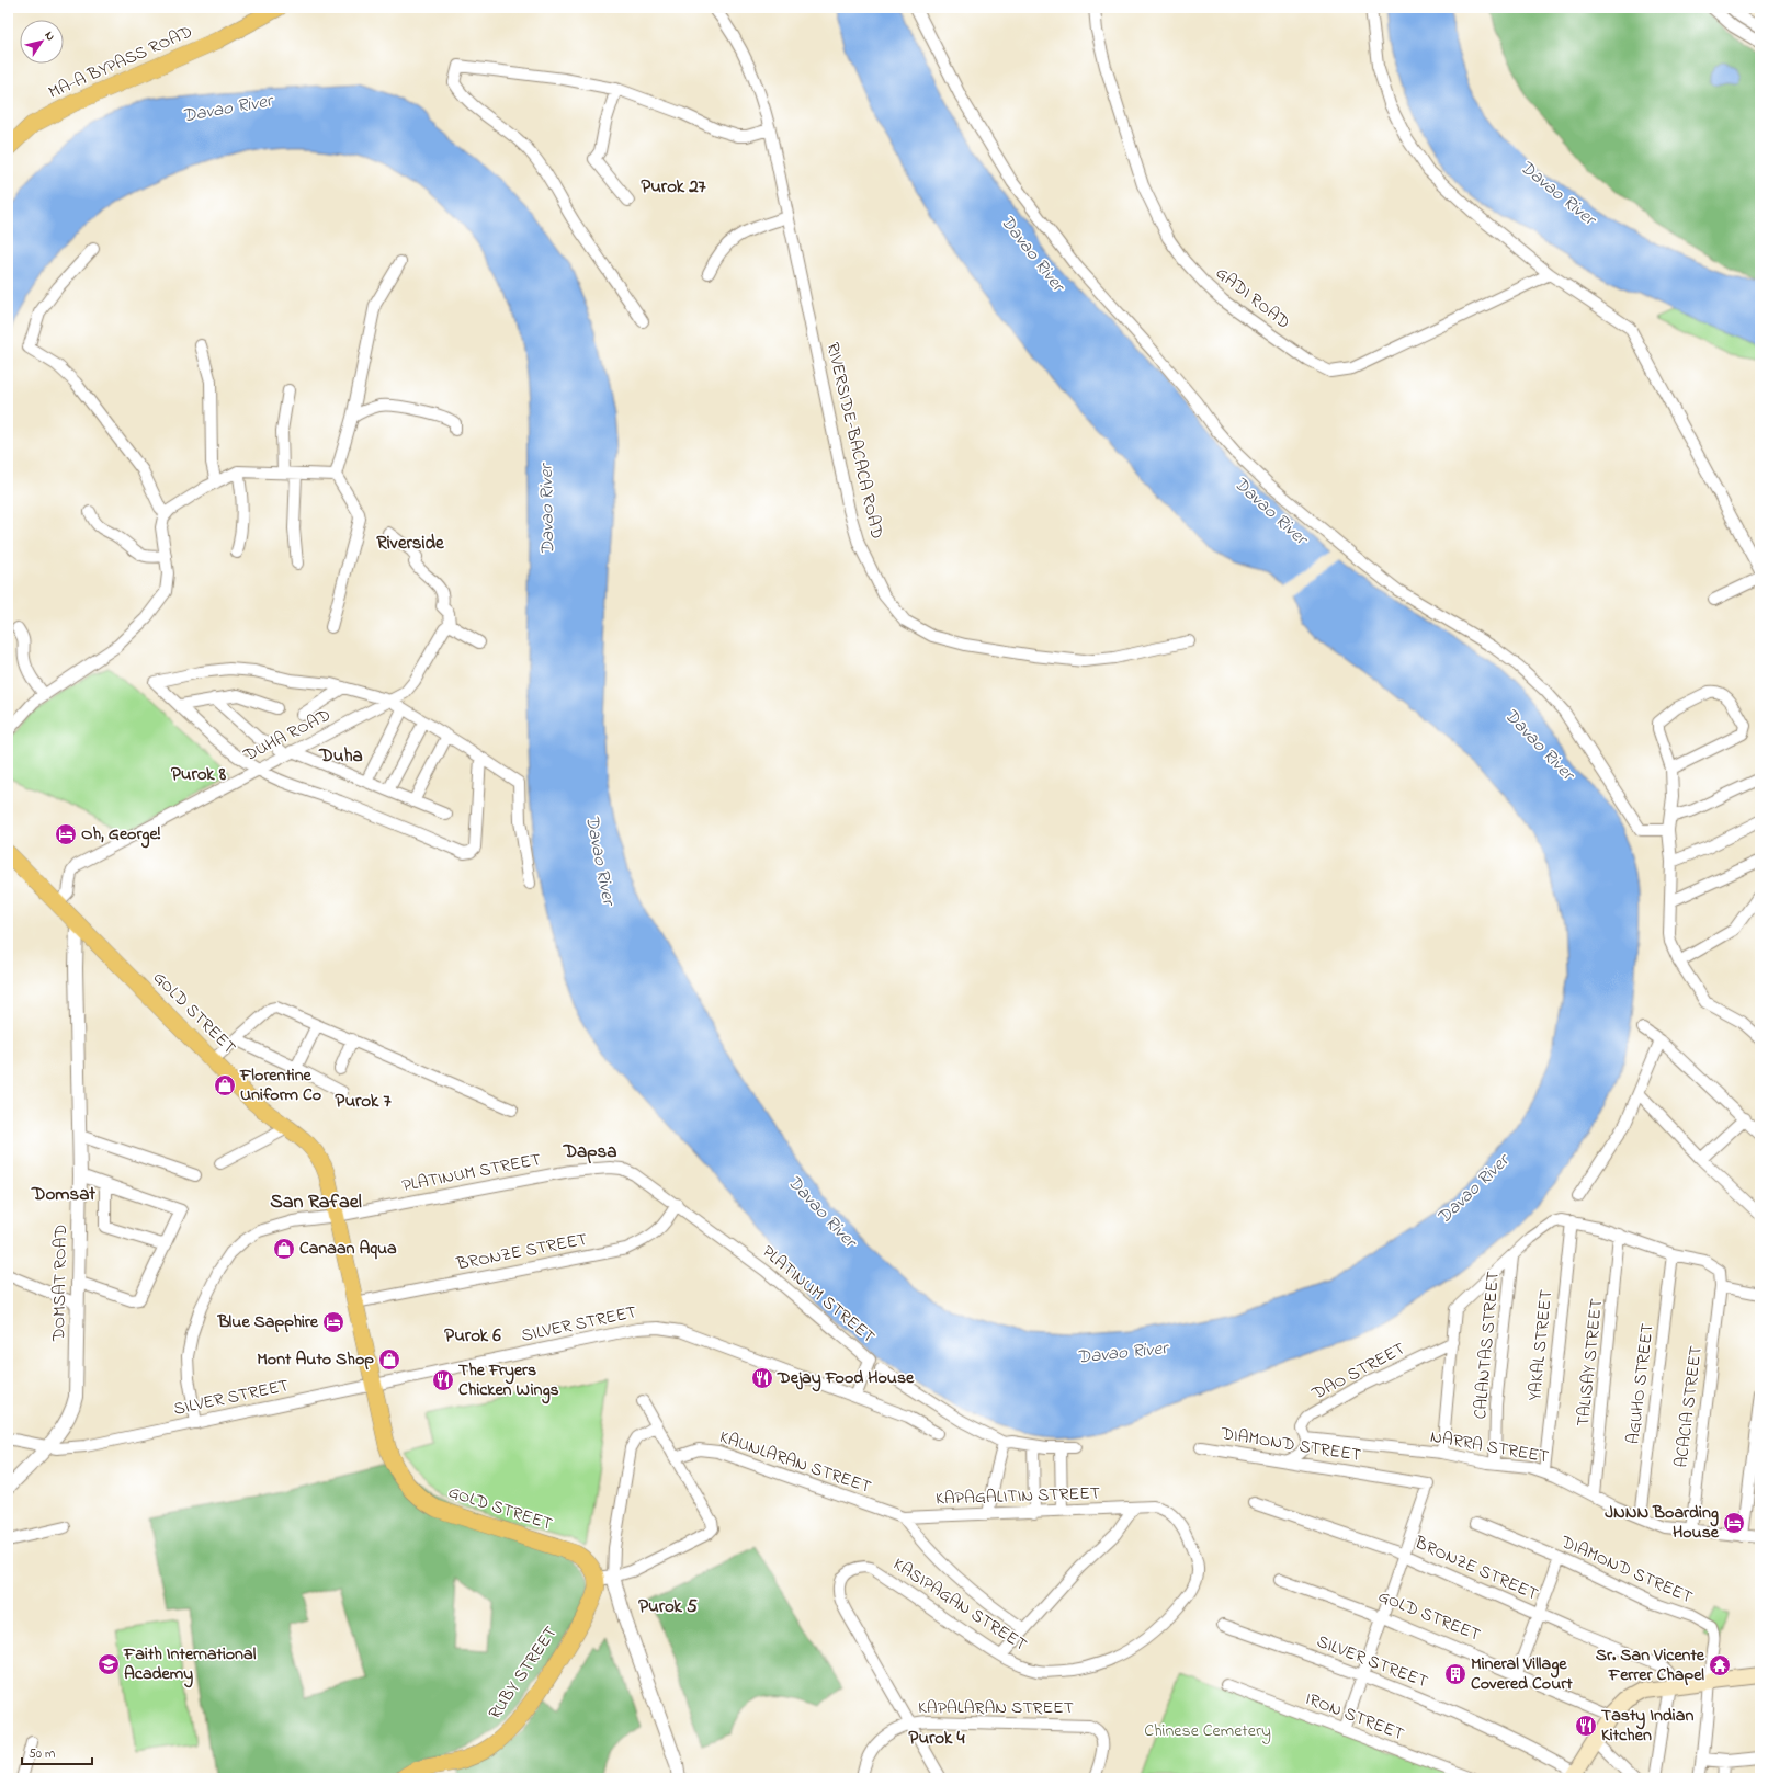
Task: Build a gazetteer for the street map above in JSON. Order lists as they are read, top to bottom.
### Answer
{
  "streets": {
    "main road": ["MA-A BYPASS ROAD", "GOLD STREET", "RUBY STREET"],
    "street": [
      "GADI ROAD",
      "RIVERSIDE-BACACA ROAD",
      "DUHA ROAD",
      "PLATINUM STREET",
      "BRONZE STREET",
      "DOMSAT ROAD",
      "SILVER STREET",
      "CALANTAS STREET",
      "YAKAL STREET",
      "TALISAY STREET",
      "DAO STREET",
      "AGUHO STREET",
      "ACACIA STREET",
      "DIAMOND STREET",
      "NARRA STREET",
      "KAUNLARAN STREET",
      "KAPAGALITIN STREET",
      "KASIPAGAN STREET",
      "KAPALARAN STREET",
      "IRON STREET"
    ]
  },
  "crossings": [
    ["DUHA ROAD", "GOLD STREET"],
    ["GOLD STREET", "PLATINUM STREET"],
    ["GOLD STREET", "BRONZE STREET"],
    ["GOLD STREET", "DOMSAT ROAD"],
    ["GOLD STREET", "SILVER STREET"],
    ["GOLD STREET", "RUBY STREET"],
    ["PLATINUM STREET", "BRONZE STREET"],
    ["PLATINUM STREET", "SILVER STREET"],
    ["BRONZE STREET", "DIAMOND STREET"],
    ["DOMSAT ROAD", "SILVER STREET"],
    ["CALANTAS STREET", "NARRA STREET"],
    ["YAKAL STREET", "NARRA STREET"],
    ["TALISAY STREET", "NARRA STREET"],
    ["DAO STREET", "DIAMOND STREET"],
    ["DAO STREET", "NARRA STREET"],
    ["AGUHO STREET", "NARRA STREET"],
    ["ACACIA STREET", "NARRA STREET"],
    ["KAUNLARAN STREET", "KAPAGALITIN STREET"],
    ["KAPAGALITIN STREET", "KASIPAGAN STREET"],
    ["KASIPAGAN STREET", "KAPALARAN STREET"]
  ],
  "districts": [
    "Purok 27",
    "Riverside",
    "Duha",
    "Purok 8",
    "Purok 7",
    "Dapsa",
    "Domsat",
    "San Rafael",
    "Purok 6",
    "Purok 5",
    "Purok 4"
  ],
  "water": ["Davao River"],
  "parks": ["Chinese Cemetery"],
  "places": {
    "hotel": ["Oh, George!", "Blue Sapphire", "JNNN Boarding House"],
    "shop": ["Florentine Uniform Co", "Canaan Aqua", "Mont Auto Shop"],
    "restaurant": ["Dejay Food House", "The Fryers Chicken Wings", "Tasty Indian Kitchen"],
    "school or university": ["Faith International Academy"],
    "temple": ["Sr. San Vicente Ferrer Chapel"],
    "building": ["Mineral Village Covered Court"]
  },
  "scale_bar": "50 m",
  "north": "top right"
}
